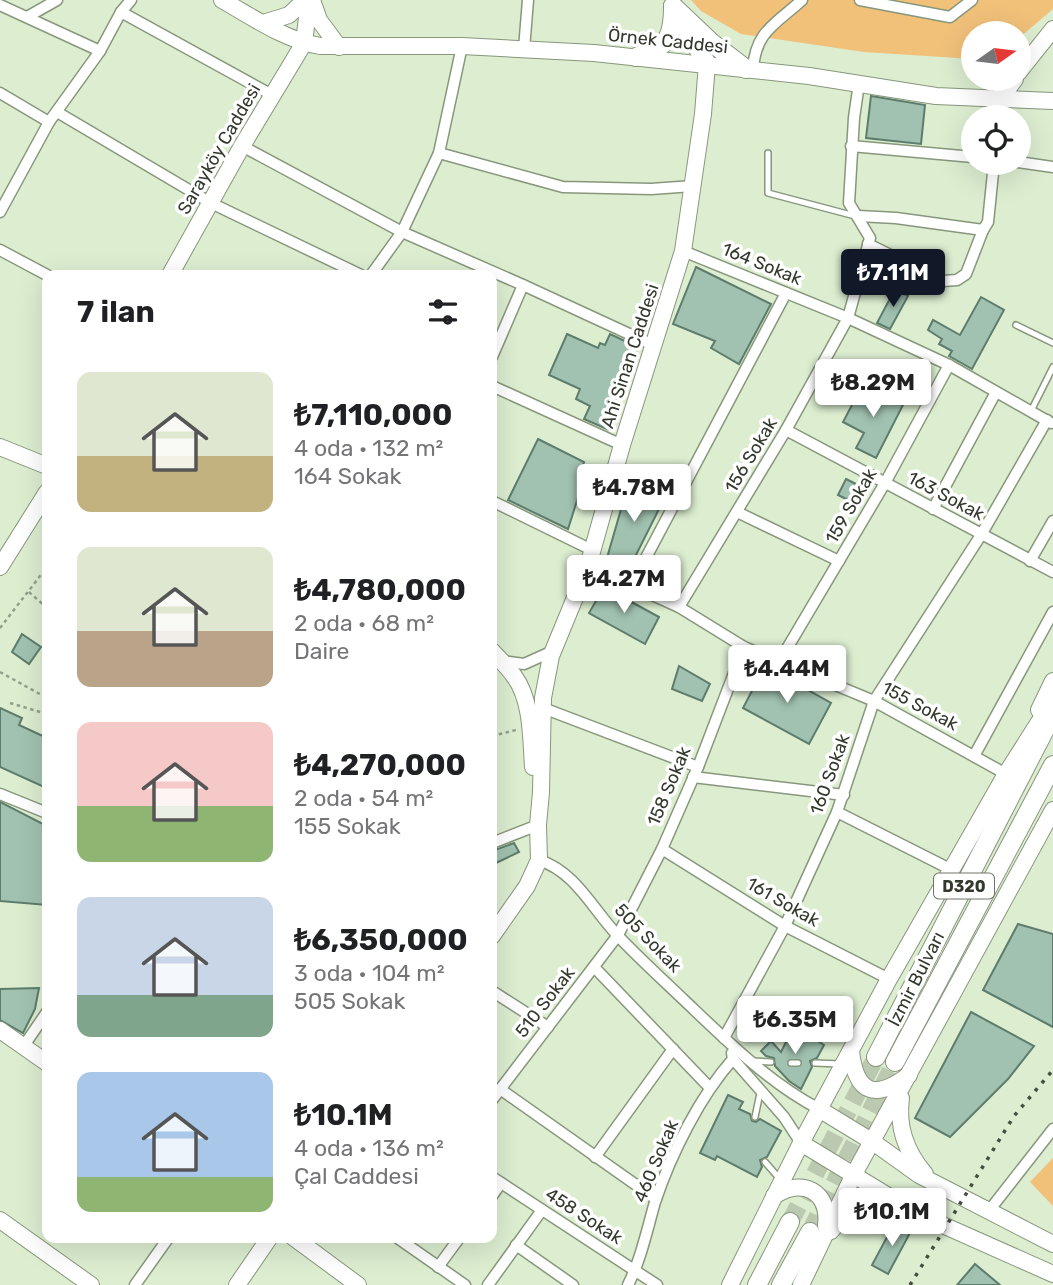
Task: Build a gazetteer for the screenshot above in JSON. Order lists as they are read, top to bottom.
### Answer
{
  "streets": {
    "main road": [
      "Örnek Caddesi",
      "Sarayköy Caddesi",
      "Ahi Sinan Caddesi",
      "D320",
      "İzmir Bulvarı"
    ],
    "street": [
      "164 Sokak",
      "156 Sokak",
      "163 Sokak",
      "159 Sokak",
      "155 Sokak",
      "160 Sokak",
      "158 Sokak",
      "161 Sokak",
      "505 Sokak",
      "510 Sokak",
      "460 Sokak",
      "458 Sokak"
    ]
  },
  "crossings": [
    ["Örnek Caddesi", "Sarayköy Caddesi"],
    ["Örnek Caddesi", "Ahi Sinan Caddesi"],
    ["164 Sokak", "Ahi Sinan Caddesi"],
    ["164 Sokak", "156 Sokak"],
    ["164 Sokak", "159 Sokak"],
    ["164 Sokak", "160 Sokak"],
    ["Ahi Sinan Caddesi", "155 Sokak"],
    ["Ahi Sinan Caddesi", "505 Sokak"],
    ["156 Sokak", "163 Sokak"],
    ["156 Sokak", "155 Sokak"],
    ["163 Sokak", "159 Sokak"],
    ["163 Sokak", "160 Sokak"],
    ["159 Sokak", "155 Sokak"],
    ["155 Sokak", "160 Sokak"],
    ["155 Sokak", "158 Sokak"],
    ["160 Sokak", "161 Sokak"],
    ["160 Sokak", "505 Sokak"],
    ["158 Sokak", "161 Sokak"],
    ["158 Sokak", "505 Sokak"],
    ["158 Sokak", "510 Sokak"],
    ["505 Sokak", "510 Sokak"],
    ["460 Sokak", "458 Sokak"]
  ],
  "north": "right",
  "page": {
    "price": [
      "₺7.11M",
      "₺8.29M",
      "₺4.78M",
      "₺4.27M",
      "₺4.44M",
      "₺6.35M",
      "₺10.1M"
    ],
    "heading": "7 ilan",
    "list": [
      {
        "name": "₺7,110,000",
        "note": "4 oda · 132 m² · 164 Sokak"
      },
      {
        "name": "₺4,780,000",
        "note": "2 oda · 68 m² · Daire"
      },
      {
        "name": "₺4,270,000",
        "note": "2 oda · 54 m² · 155 Sokak"
      },
      {
        "name": "₺6,350,000",
        "note": "3 oda · 104 m² · 505 Sokak"
      },
      {
        "name": "₺10.1M",
        "note": "4 oda · 136 m² · Çal Caddesi"
      }
    ]
  }
}
